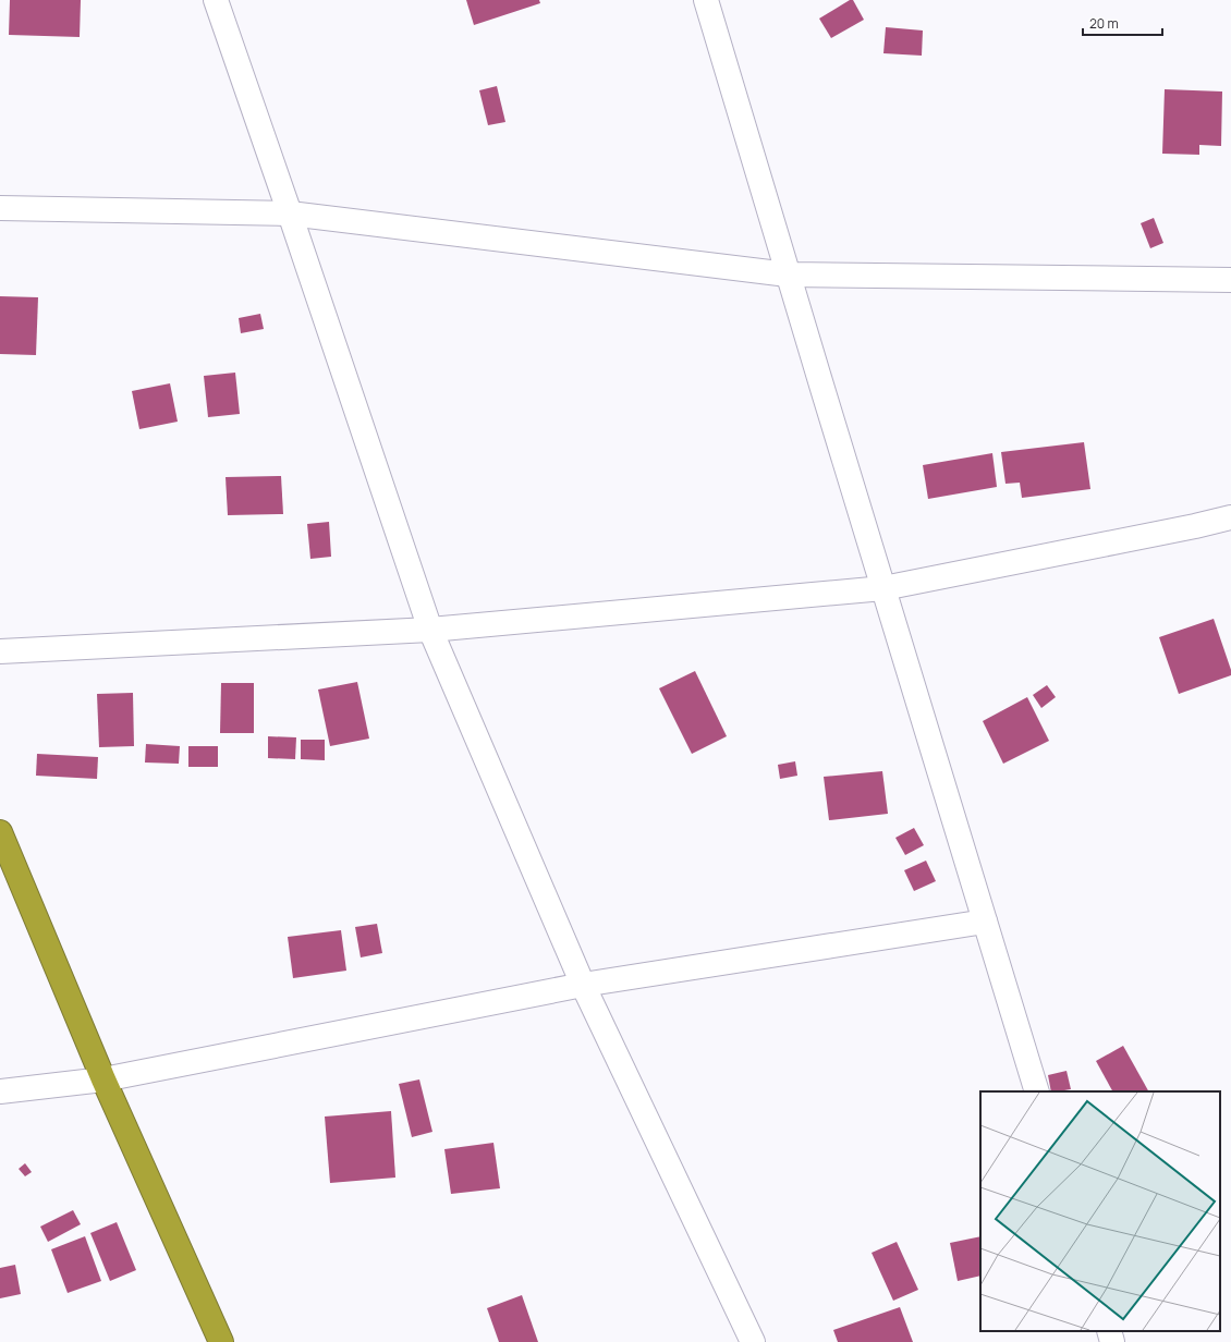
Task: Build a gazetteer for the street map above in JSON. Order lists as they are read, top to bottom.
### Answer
{
  "scale_bar": "20 m"
}
